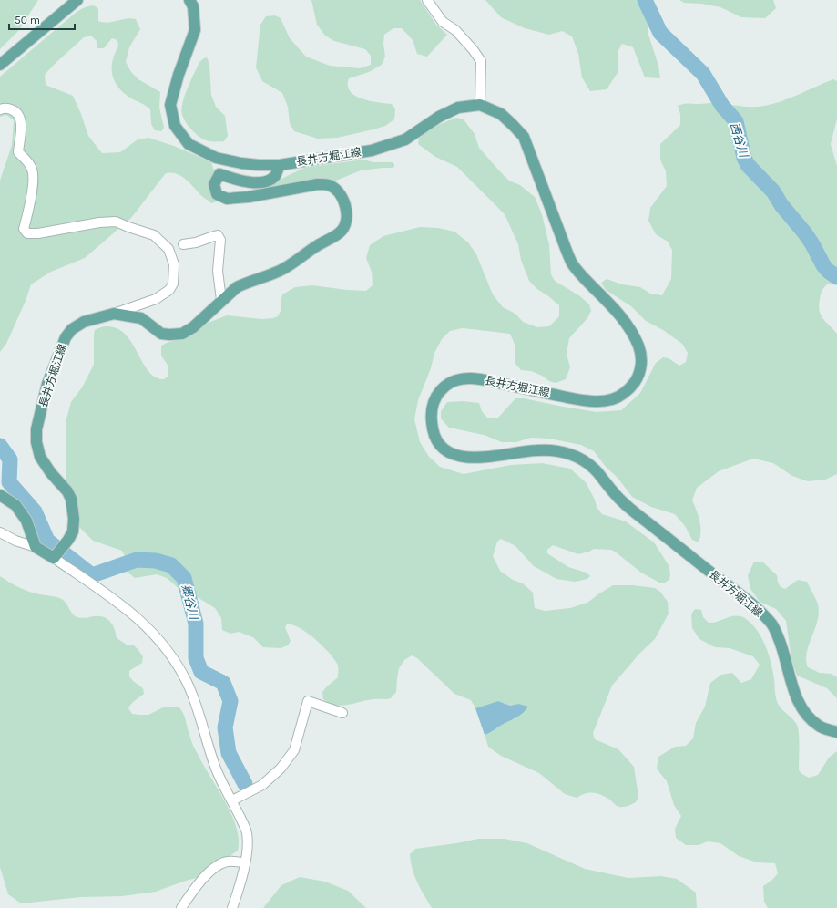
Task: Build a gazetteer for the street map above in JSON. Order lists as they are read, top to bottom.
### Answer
{
  "streets": {
    "main road": ["長井方堀江線"]
  },
  "water": ["西谷川", "郷谷川"],
  "scale_bar": "50 m"
}
